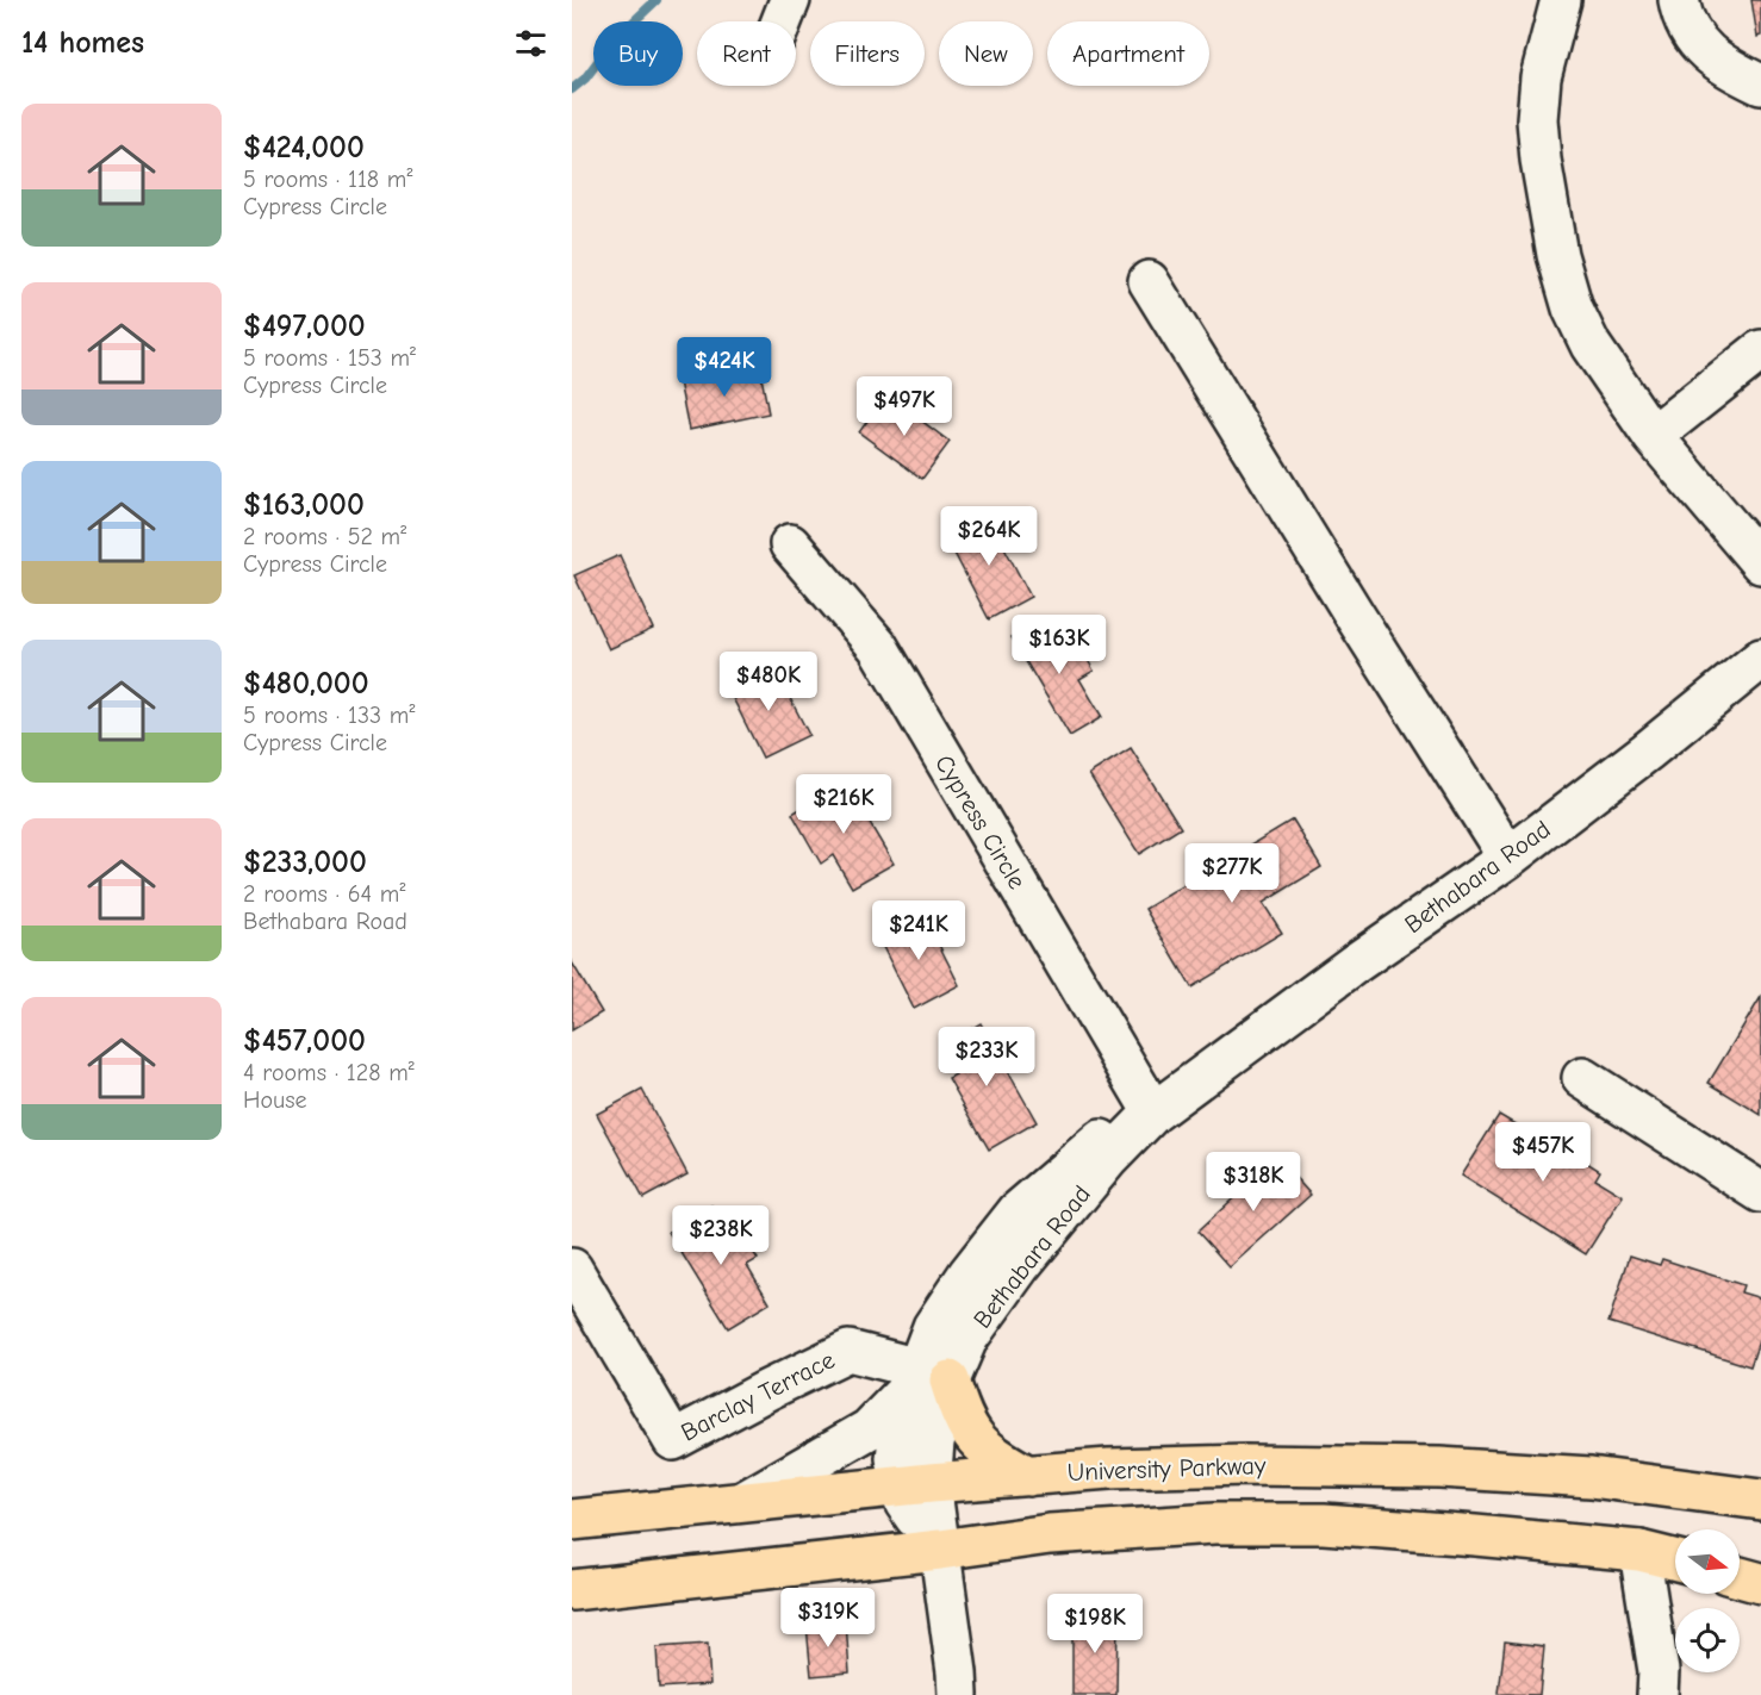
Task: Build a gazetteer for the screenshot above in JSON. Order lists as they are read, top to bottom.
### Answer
{
  "streets": {
    "main road": ["University Parkway"],
    "street": ["Cypress Circle", "Bethabara Road", "Barclay Terrace"]
  },
  "crossings": [
    ["Cypress Circle", "Bethabara Road"],
    ["Bethabara Road", "Barclay Terrace"],
    ["Bethabara Road", "University Parkway"]
  ],
  "north": "right",
  "page": {
    "heading": "14 homes",
    "chip": [
      "Buy",
      "Rent",
      "Filters",
      "New",
      "Apartment"
    ],
    "list": [
      {
        "name": "$424,000",
        "note": "5 rooms · 118 m² · Cypress Circle"
      },
      {
        "name": "$497,000",
        "note": "5 rooms · 153 m² · Cypress Circle"
      },
      {
        "name": "$163,000",
        "note": "2 rooms · 52 m² · Cypress Circle"
      },
      {
        "name": "$480,000",
        "note": "5 rooms · 133 m² · Cypress Circle"
      },
      {
        "name": "$233,000",
        "note": "2 rooms · 64 m² · Bethabara Road"
      },
      {
        "name": "$457,000",
        "note": "4 rooms · 128 m² · House"
      }
    ],
    "price": [
      "$424K",
      "$497K",
      "$264K",
      "$163K",
      "$480K",
      "$216K",
      "$277K",
      "$241K",
      "$233K",
      "$457K",
      "$318K",
      "$238K",
      "$319K",
      "$198K"
    ]
  }
}
